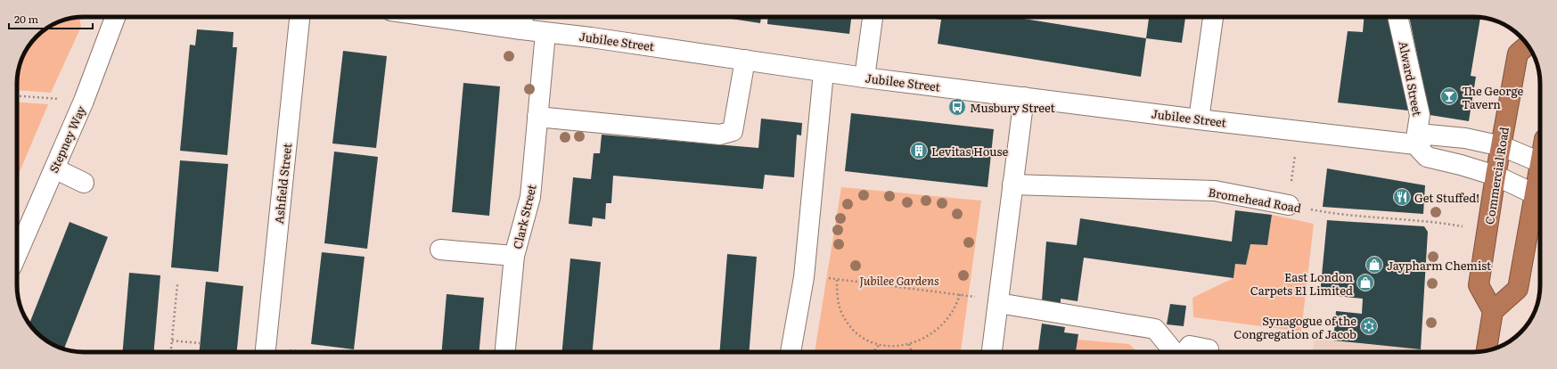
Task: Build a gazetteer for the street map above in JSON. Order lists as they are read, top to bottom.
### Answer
{
  "streets": {
    "highway": ["Commercial Road"],
    "street": [
      "Jubilee Street",
      "Alward Street",
      "Stepney Way",
      "Ashfield Street",
      "Bromehead Road",
      "Clark Street"
    ]
  },
  "crossings": [
    ["Jubilee Street", "Alward Street"],
    ["Jubilee Street", "Clark Street"]
  ],
  "parks": ["Jubilee Gardens"],
  "places": {
    "bar": ["The George Tavern"],
    "bus stop": ["Musbury Street"],
    "building": ["Levitas House"],
    "restaurant": ["Get Stuffed!"],
    "shop": ["Jaypharm Chemist", "East London Carpets E1 Limited"],
    "synagogue": ["Synagogue of the Congregation of Jacob"]
  },
  "scale_bar": "20 m"
}
